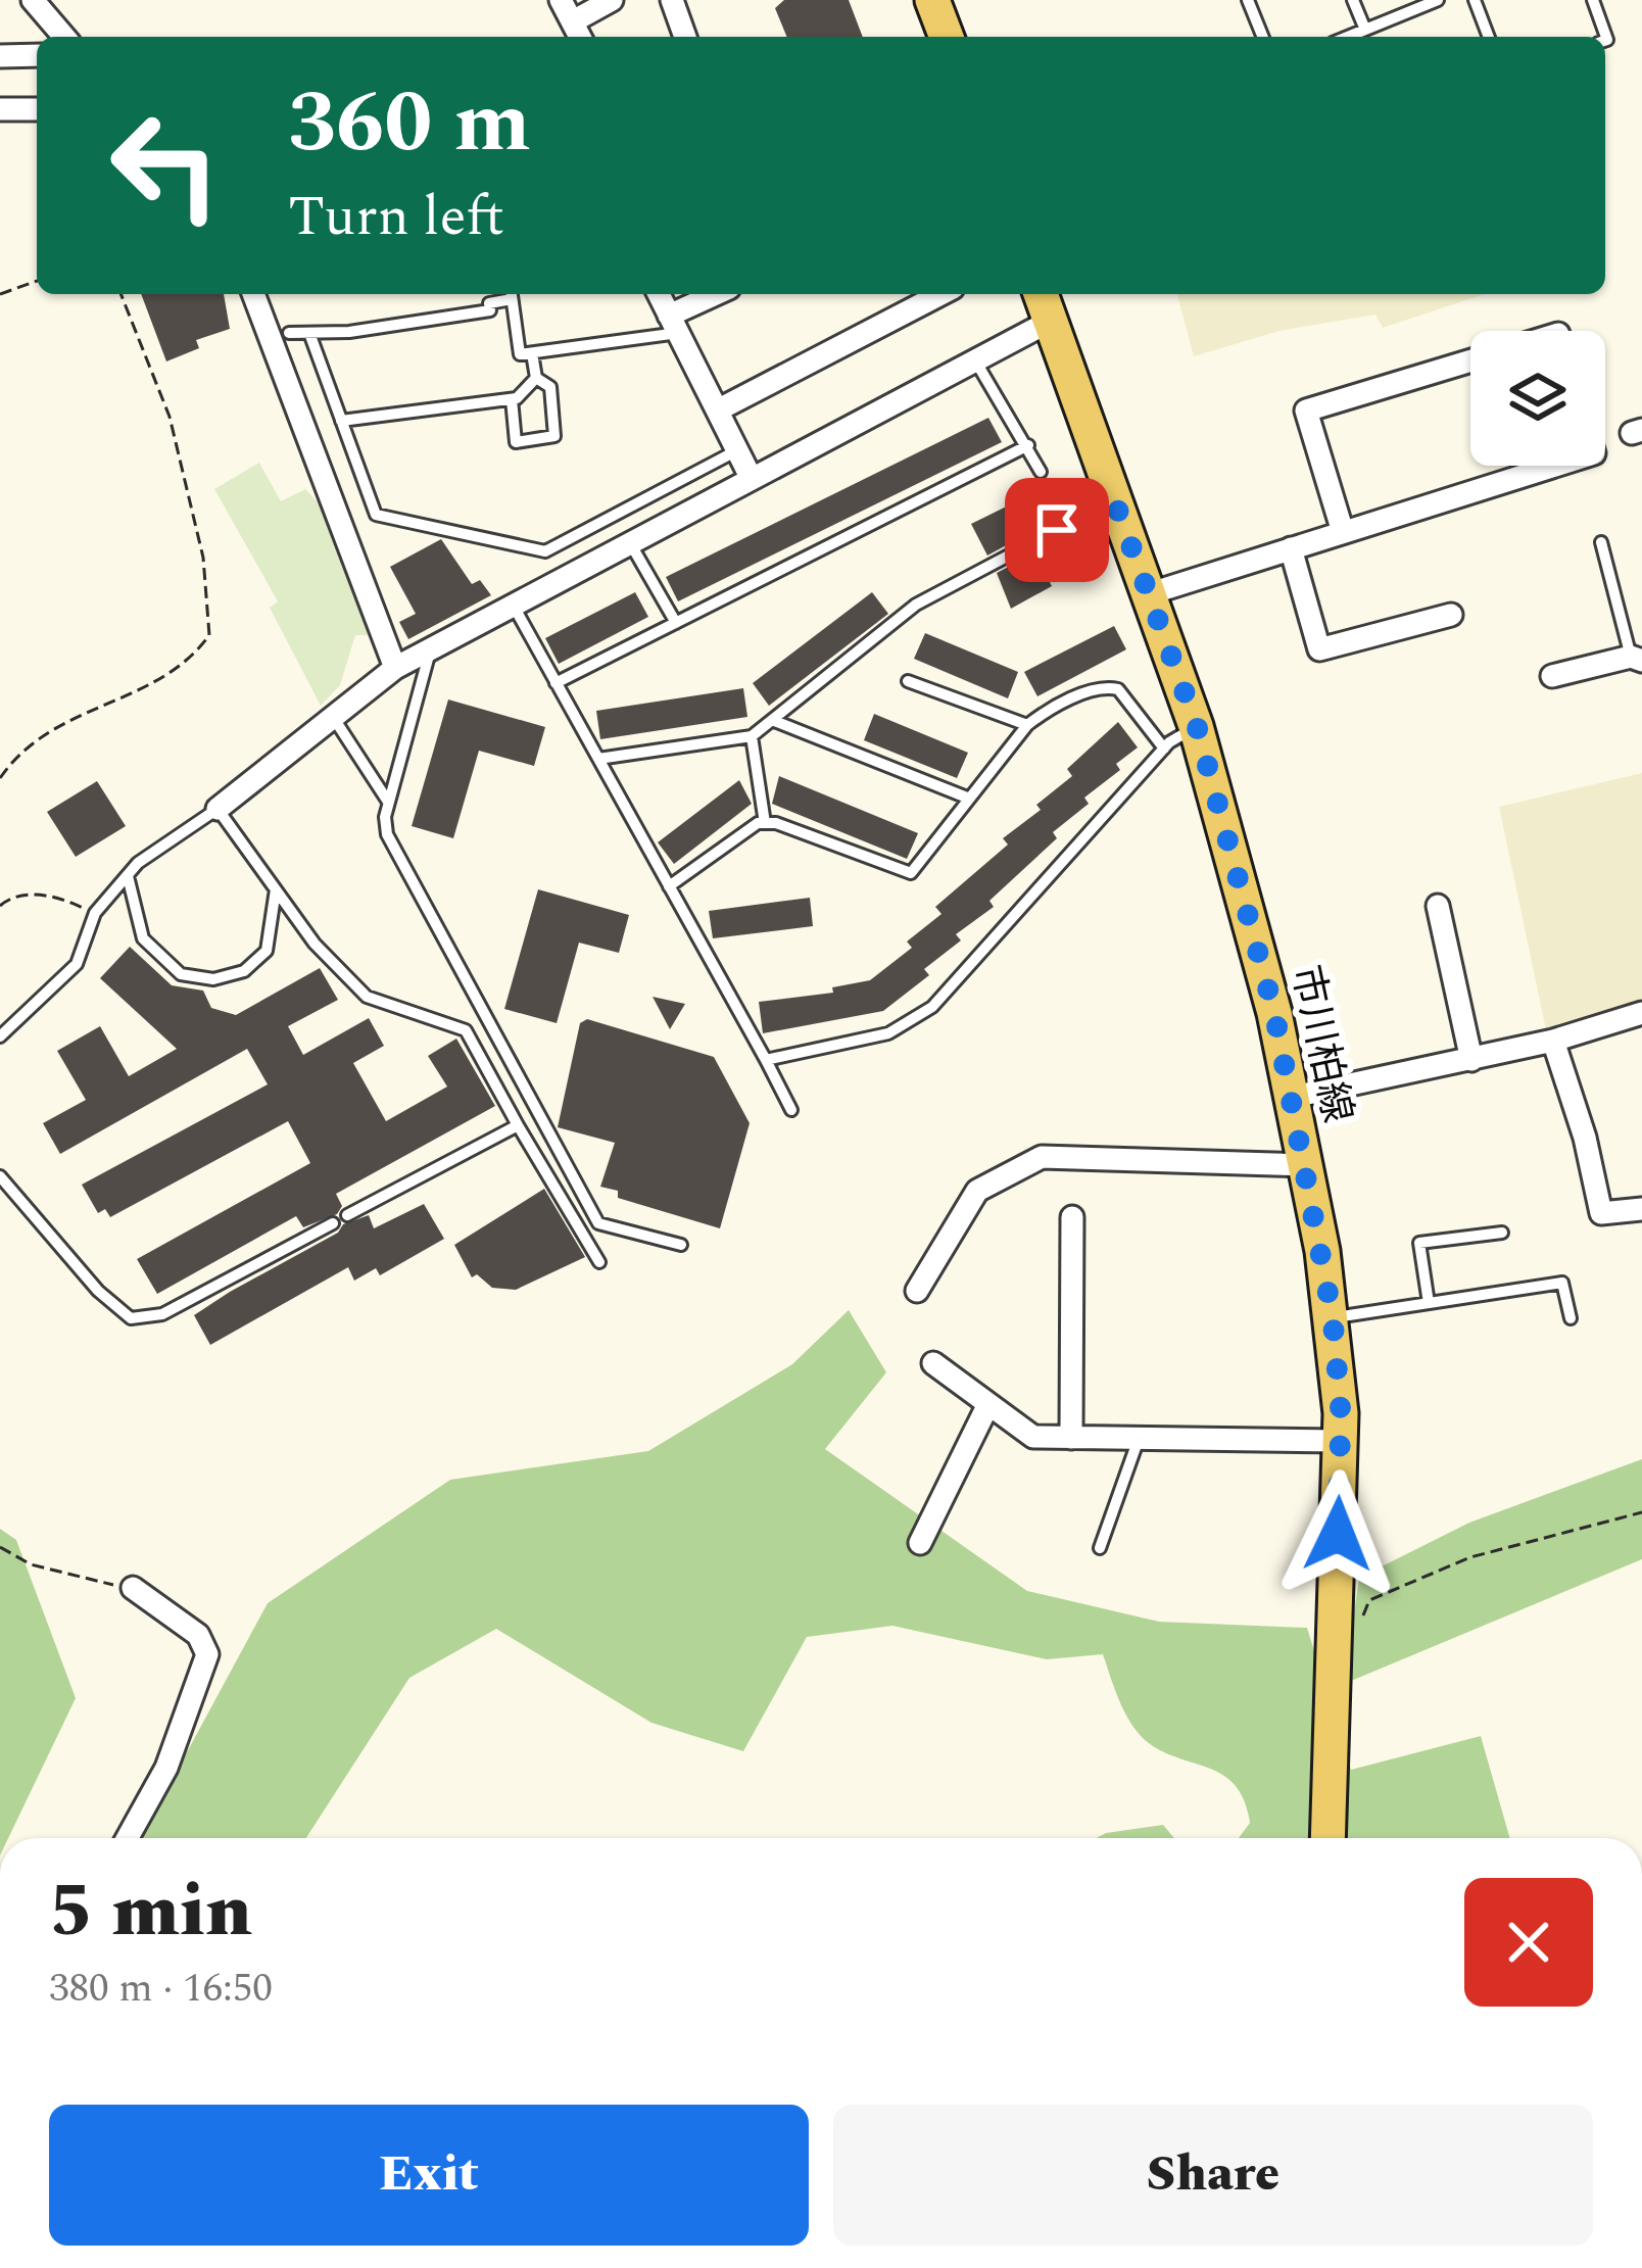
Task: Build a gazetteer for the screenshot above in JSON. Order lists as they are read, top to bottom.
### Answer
{
  "streets": {
    "main road": ["市川柏線"]
  },
  "page": {
    "turn": ["360 m", "Turn left"],
    "heading": ["5 min", "380 m · 16:50"],
    "buttons": ["Exit", "Share"]
  }
}
